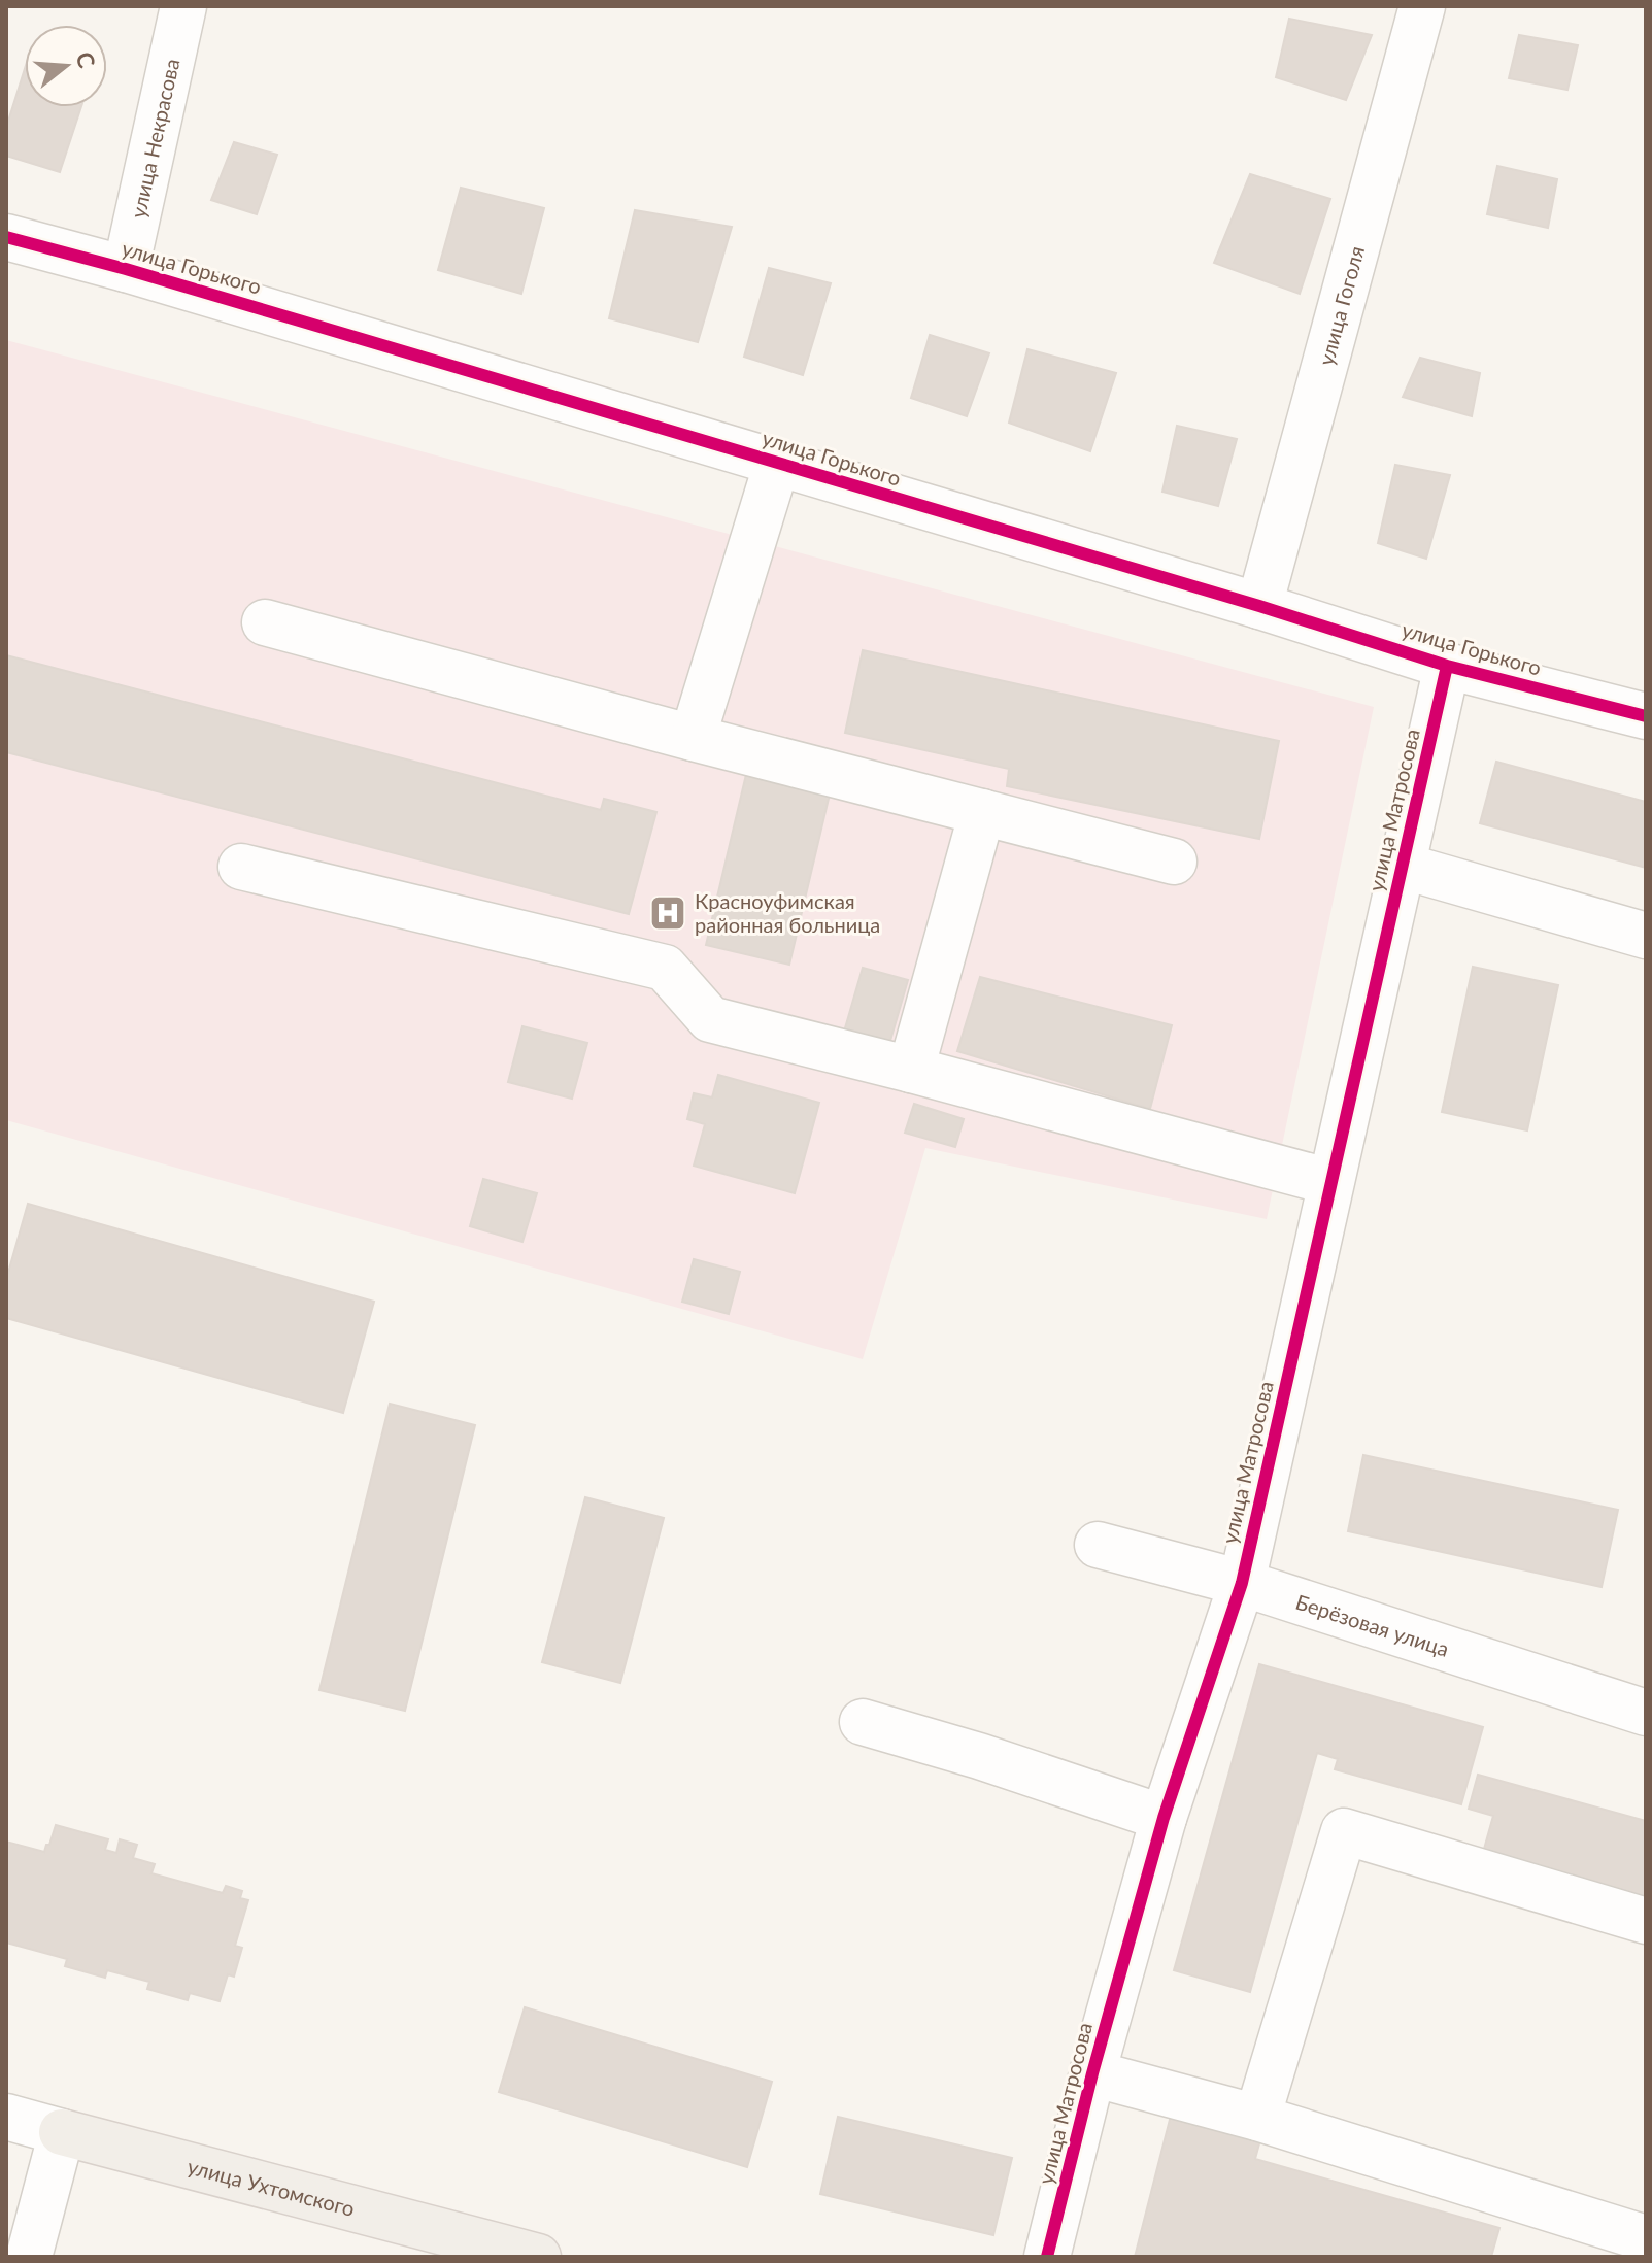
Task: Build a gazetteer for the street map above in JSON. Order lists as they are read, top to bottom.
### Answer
{
  "streets": {
    "main road": ["улица Ухтомского"],
    "street": [
      "улица Некрасова",
      "улица Горького",
      "улица Гоголя",
      "улица Матросова",
      "Берёзовая улица"
    ]
  },
  "crossings": [
    ["улица Некрасова", "улица Горького"],
    ["улица Горького", "улица Гоголя"],
    ["улица Горького", "улица Матросова"],
    ["улица Матросова", "Берёзовая улица"]
  ],
  "places": {
    "hospital": ["Красноуфимская районная больница"]
  },
  "north": "right"
}
